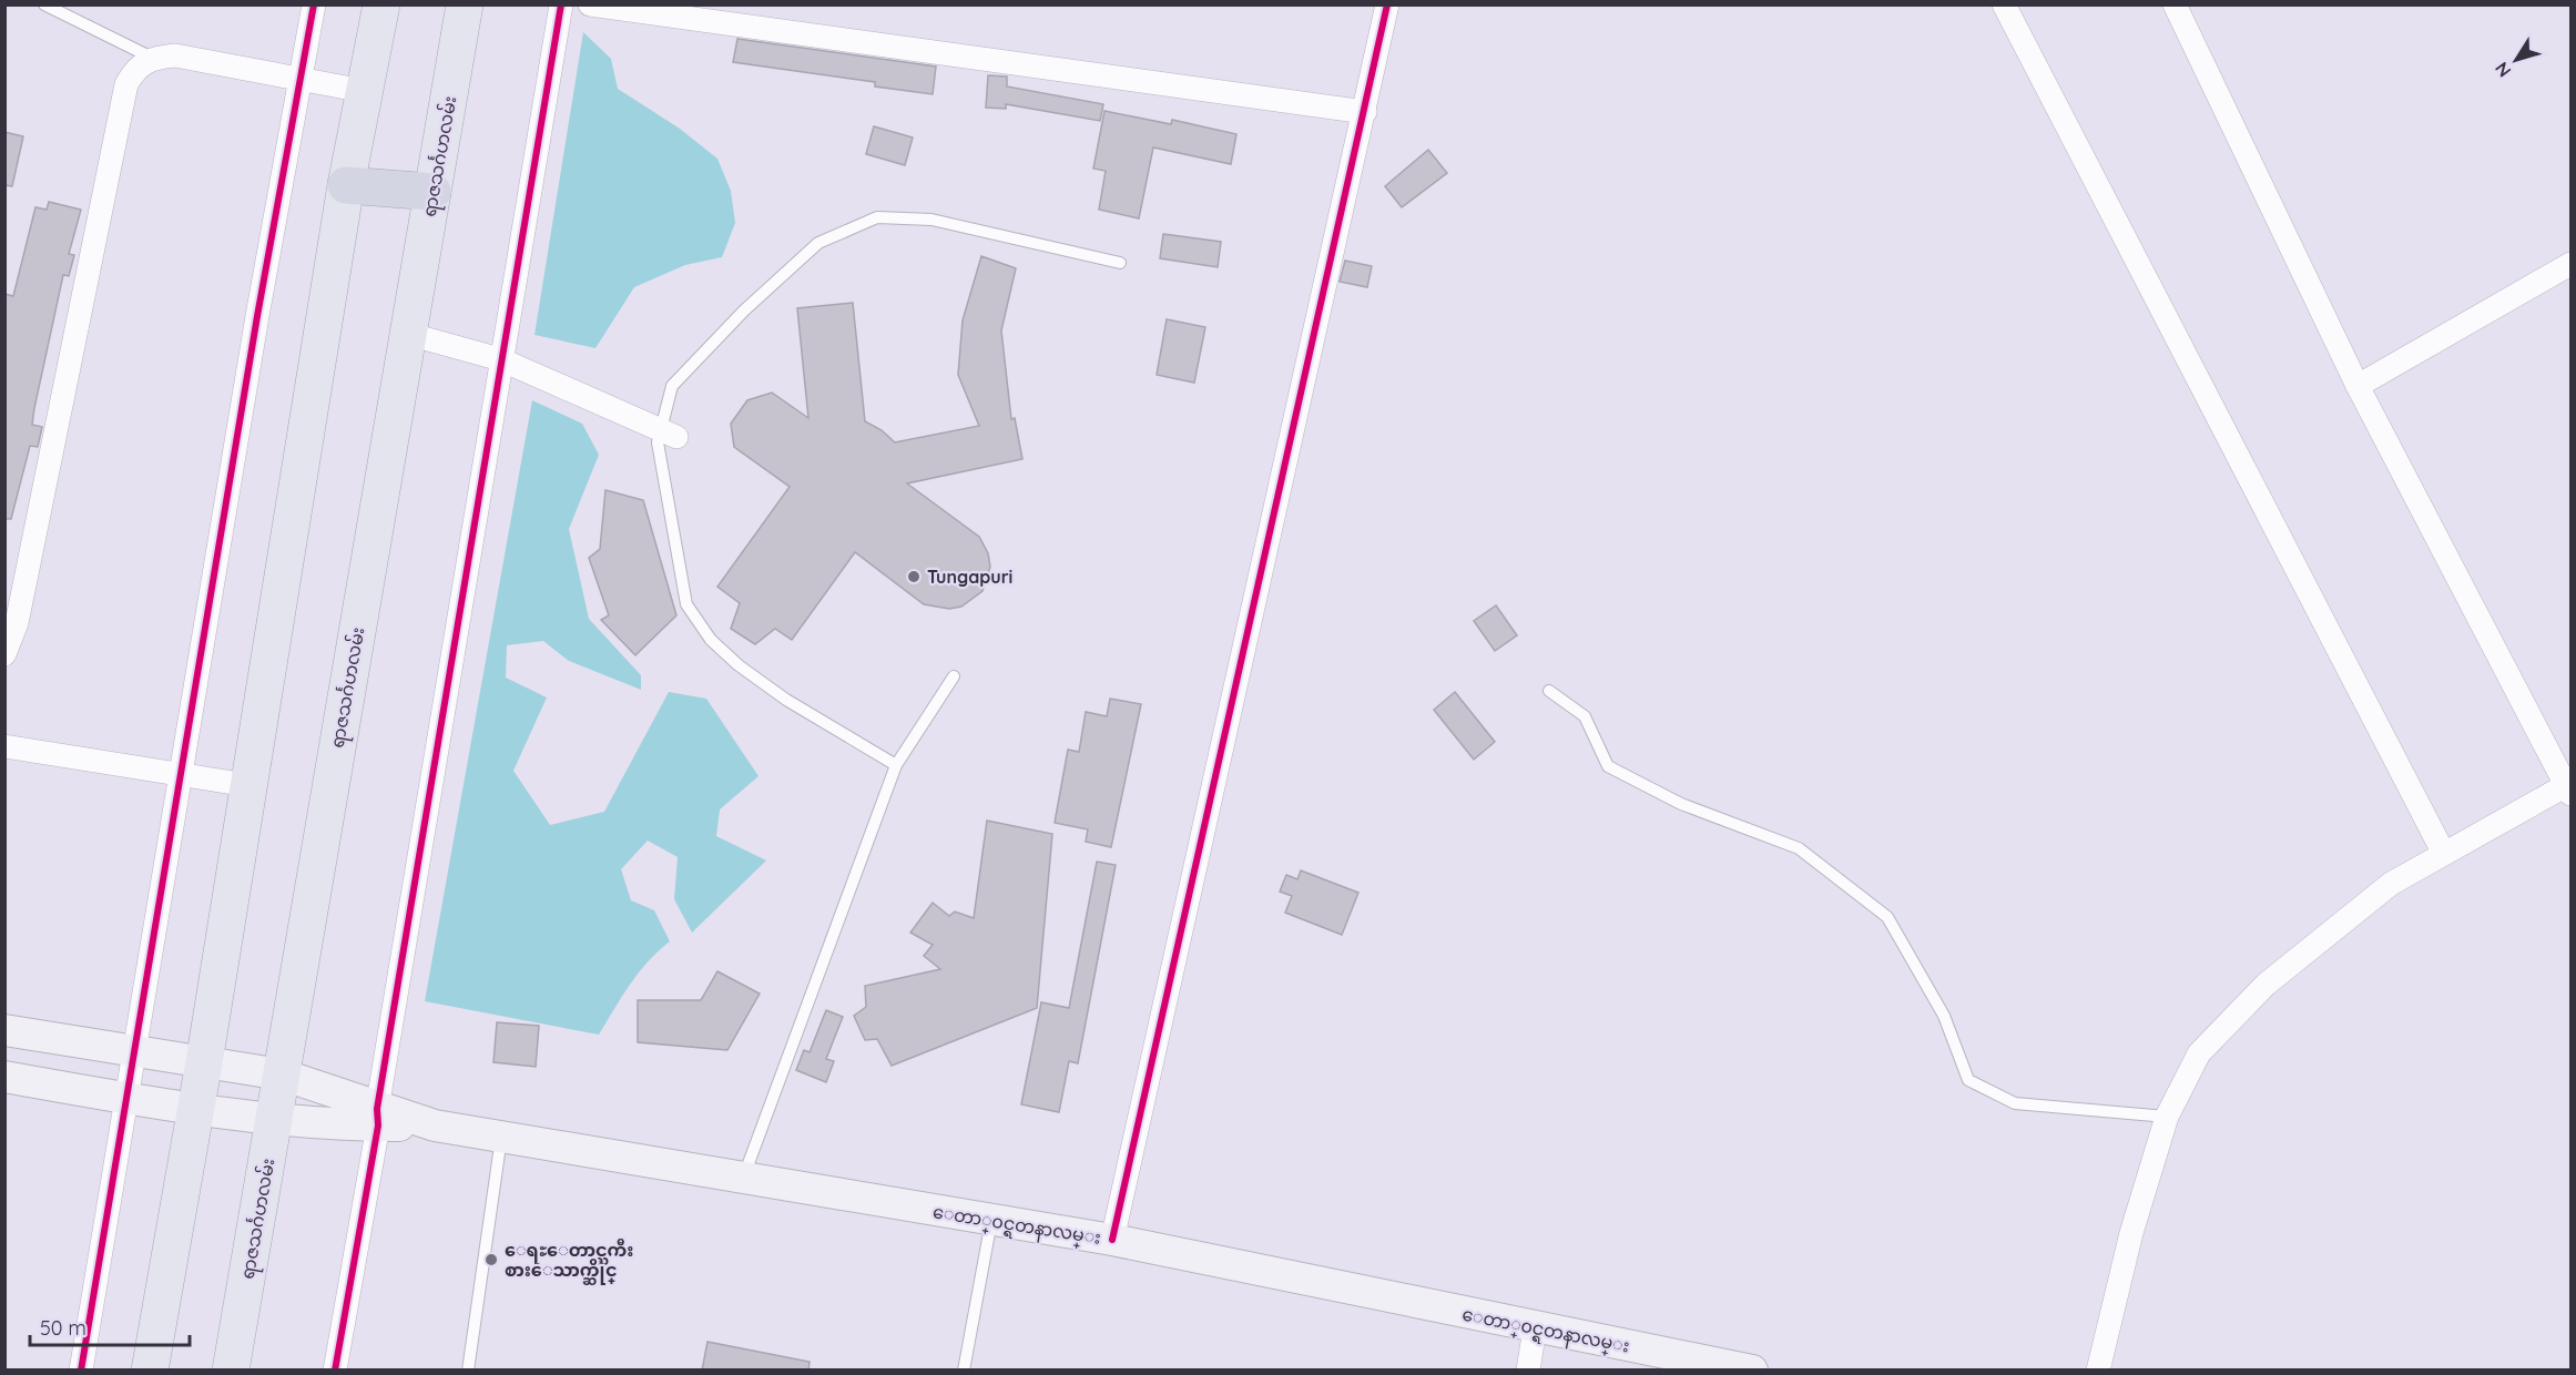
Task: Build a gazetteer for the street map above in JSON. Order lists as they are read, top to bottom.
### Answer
{
  "streets": {
    "main road": ["ရာဇသင်္ဂဟလမ်း", "ေတာ္၀င္ရတနာလမ္း"]
  },
  "crossings": [
    ["ရာဇသင်္ဂဟလမ်း", "ေတာ္၀င္ရတနာလမ္း"]
  ],
  "places": ["Tungapuri", "ေရႊေတာင္ႀကီး စားေသာက္ဆိုင္"],
  "scale_bar": "50 m",
  "north": "bottom left"
}
